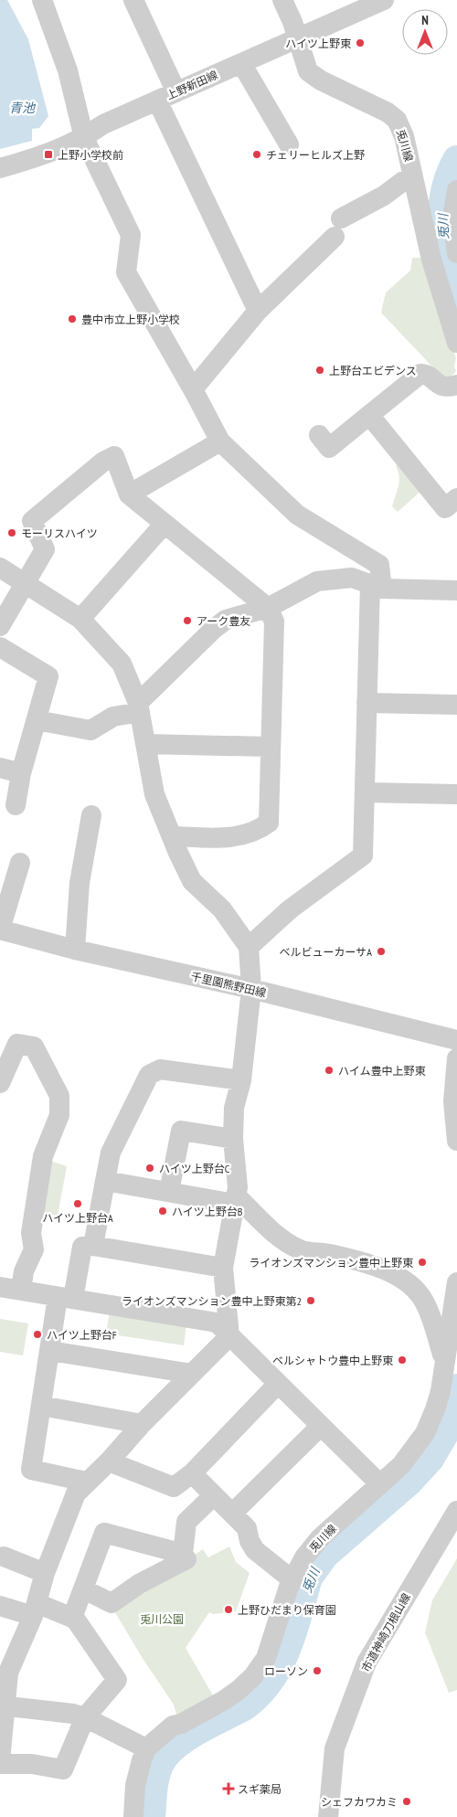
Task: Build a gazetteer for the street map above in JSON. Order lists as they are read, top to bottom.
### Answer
{
  "streets": {
    "street": [
      "上野新田線",
      "兎川線",
      "千里園熊野田線",
      "市道神崎刀根山線"
    ]
  },
  "crossings": [
    ["上野新田線", "兎川線"]
  ],
  "water": ["青池", "兎川"],
  "parks": ["兎川公園"],
  "places": {
    "other": [
      "ハイツ上野東",
      "チェリーヒルズ上野",
      "豊中市立上野小学校",
      "上野台エビデンス",
      "モーリスハイツ",
      "アーク豊友",
      "ベルビューカーサA",
      "ハイム豊中上野東",
      "ハイツ上野台C",
      "ハイツ上野台A",
      "ハイツ上野台B",
      "ライオンズマンション豊中上野東",
      "ライオンズマンション豊中上野東第2",
      "ハイツ上野台F",
      "ベルシャトウ豊中上野東",
      "上野ひだまり保育園",
      "ローソン",
      "シェフカワカミ"
    ],
    "transit": ["上野小学校前"],
    "health": ["スギ薬局"]
  },
  "north": "top"
}
